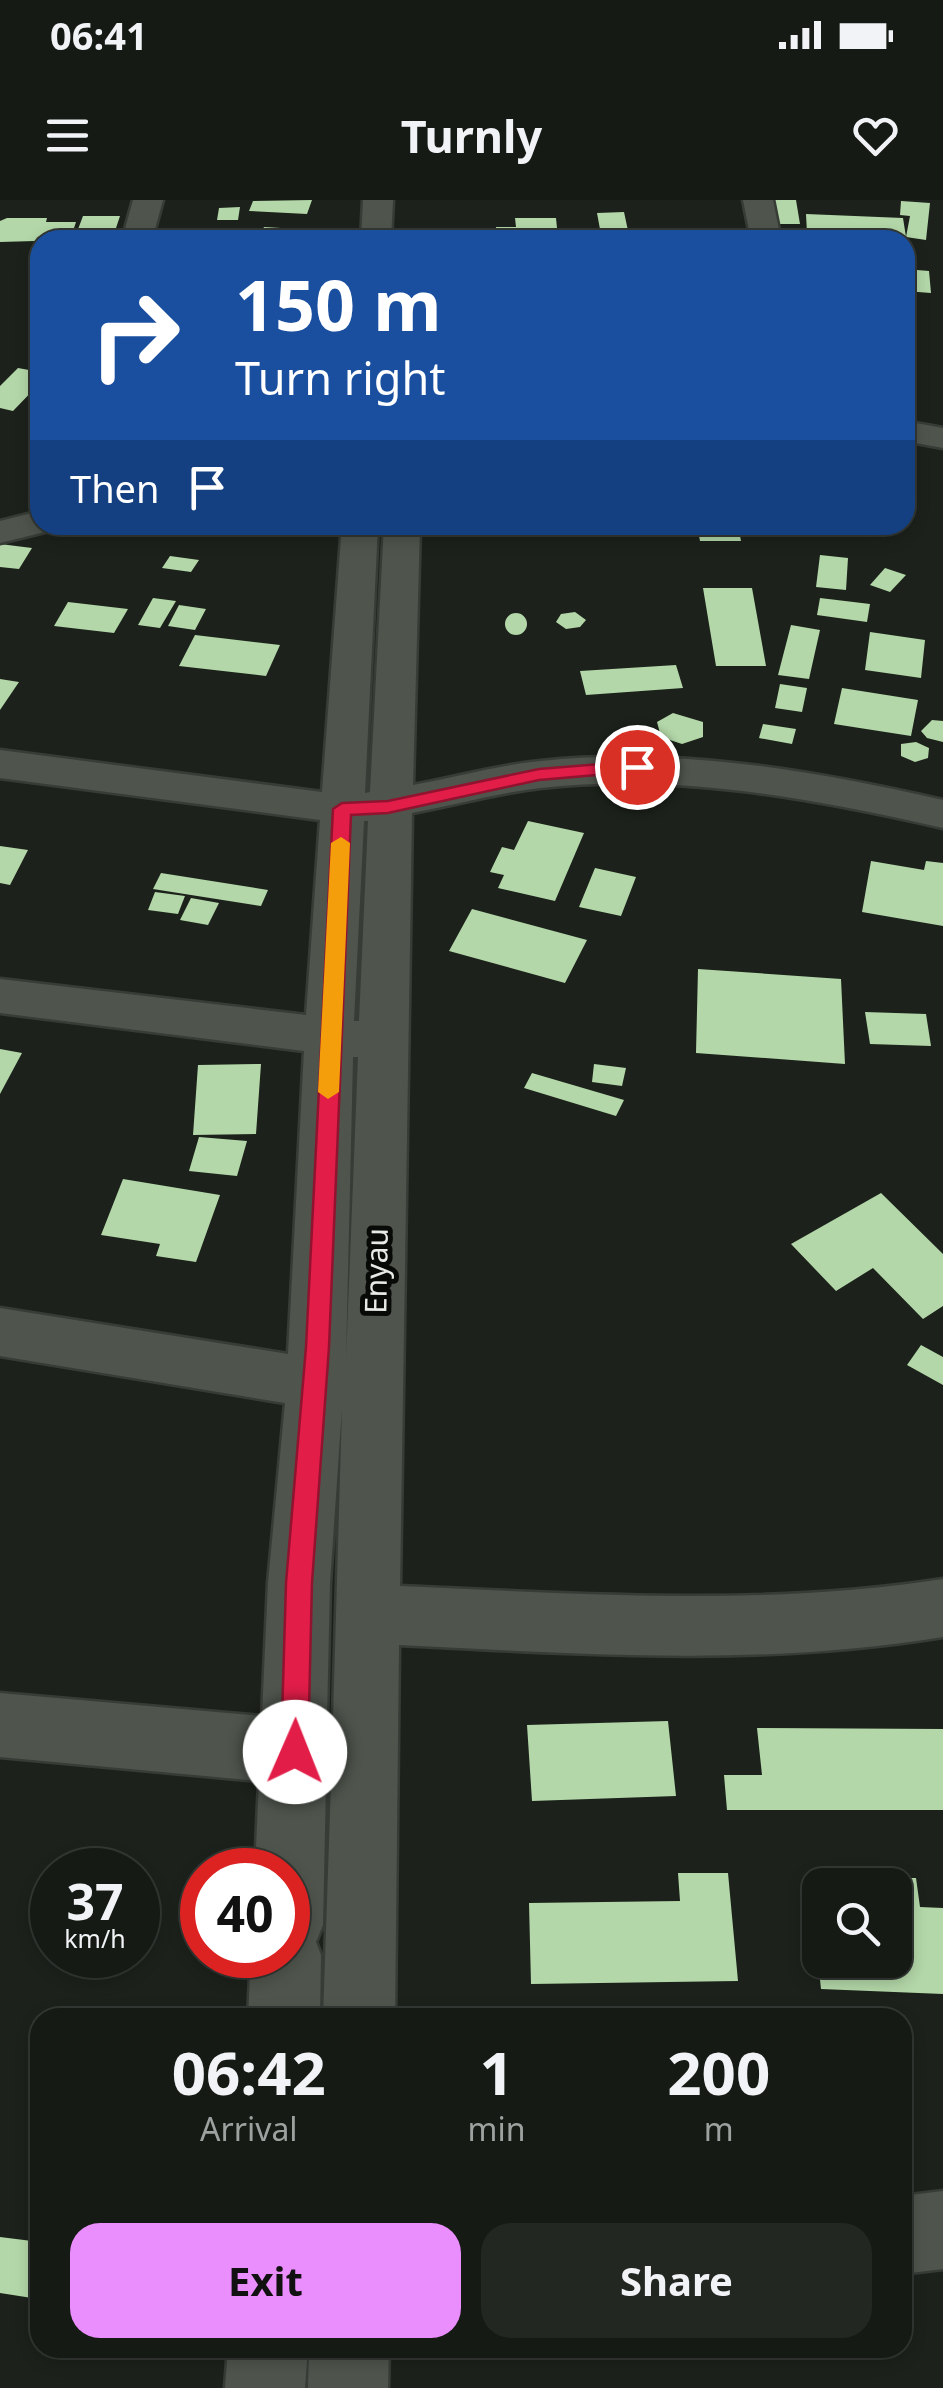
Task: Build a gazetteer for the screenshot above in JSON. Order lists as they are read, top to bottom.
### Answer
{
  "streets": {
    "street": ["Enyau"]
  },
  "page": {
    "status": "06:41",
    "header": "Turnly",
    "turn": ["150 m", "Turn right"],
    "then": "Then",
    "speed": "37 km/h",
    "limit": "40",
    "eta": [
      "06:42",
      "Arrival",
      "1",
      "min",
      "200",
      "m"
    ],
    "buttons": ["Exit", "Share"]
  }
}
